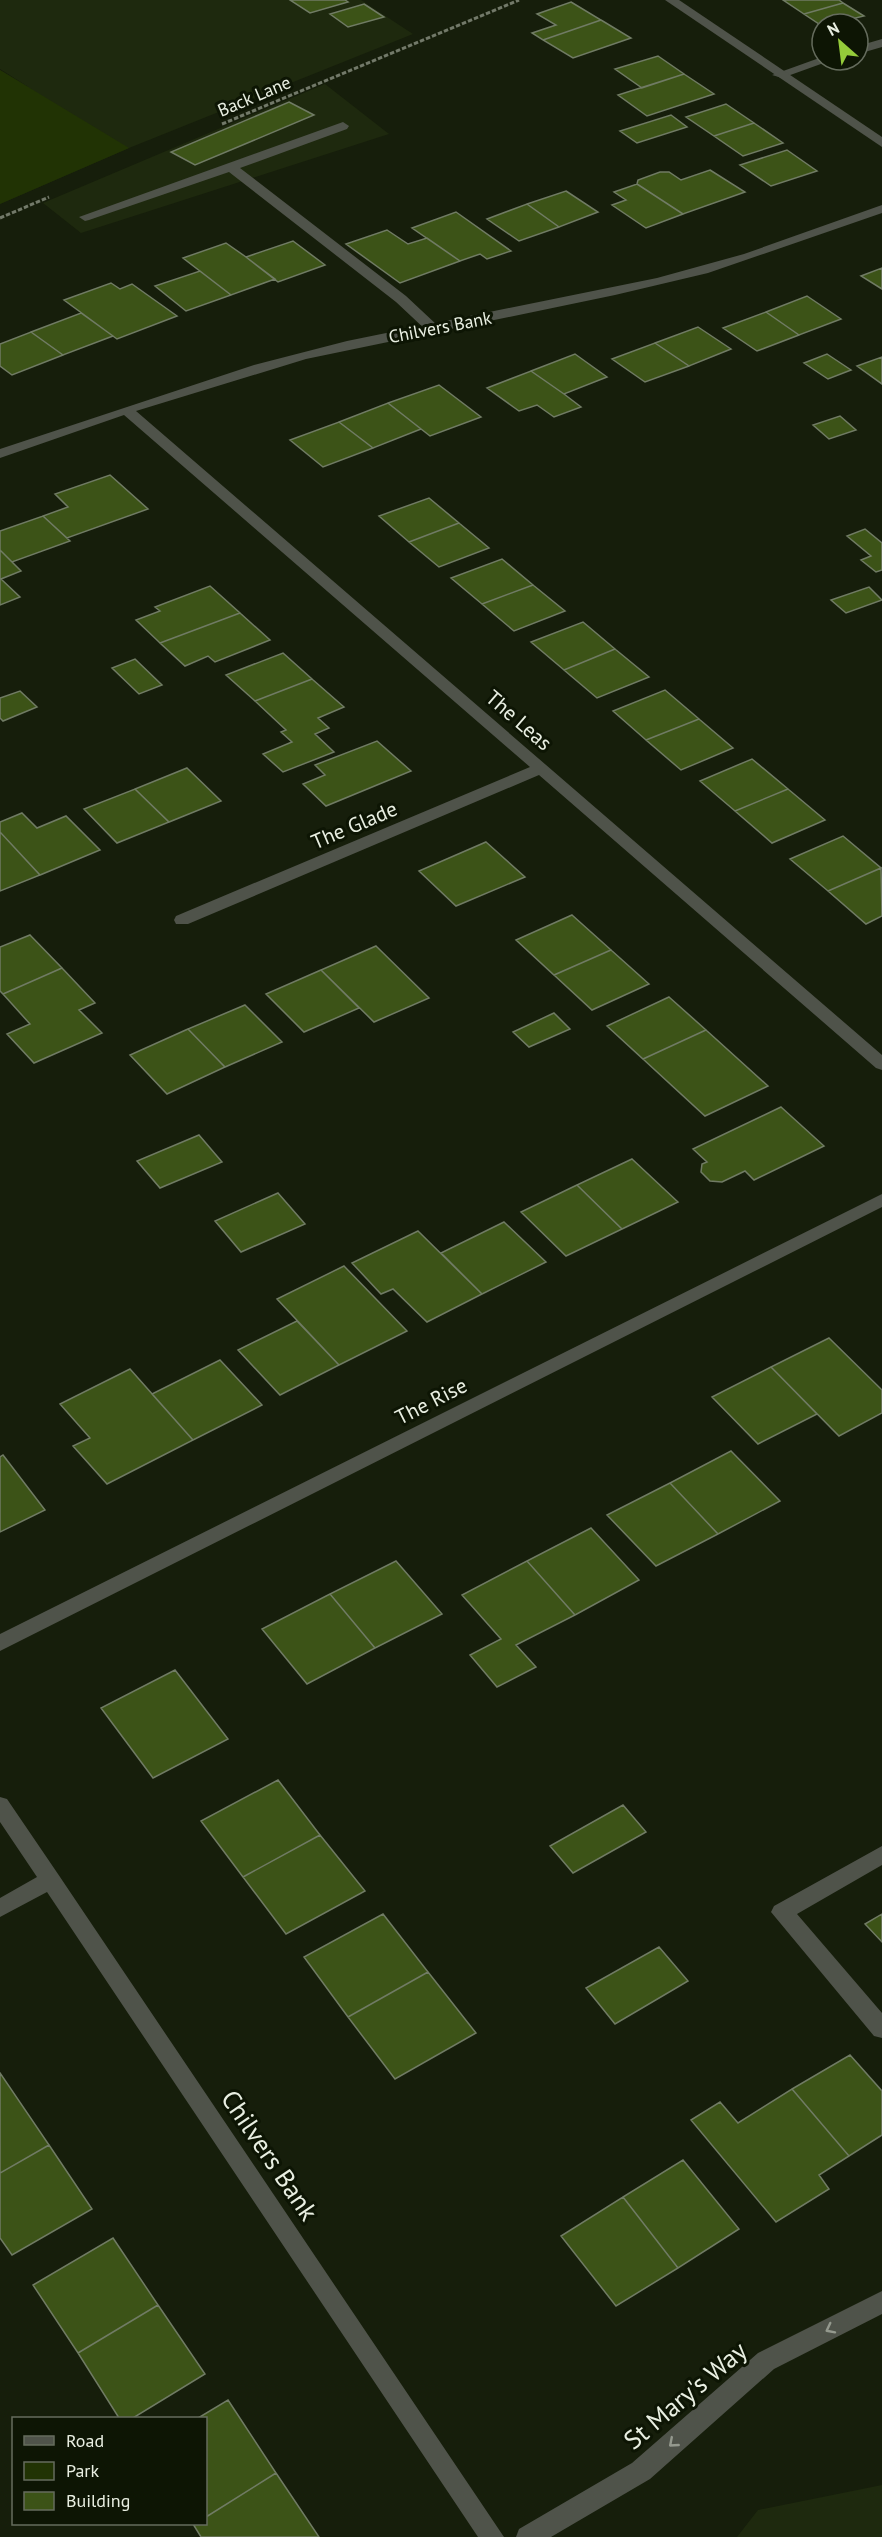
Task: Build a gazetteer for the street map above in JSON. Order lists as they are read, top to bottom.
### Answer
{
  "streets": {
    "street": [
      "Chilvers Bank",
      "The Leas",
      "The Glade",
      "The Rise",
      "St Mary's Way"
    ],
    "path": ["Back Lane"]
  },
  "crossings": [
    ["Chilvers Bank", "The Leas"],
    ["The Leas", "The Glade"]
  ],
  "one_way": ["St Mary's Way"],
  "legend": ["Road", "Park", "Building"],
  "north": "top left"
}
